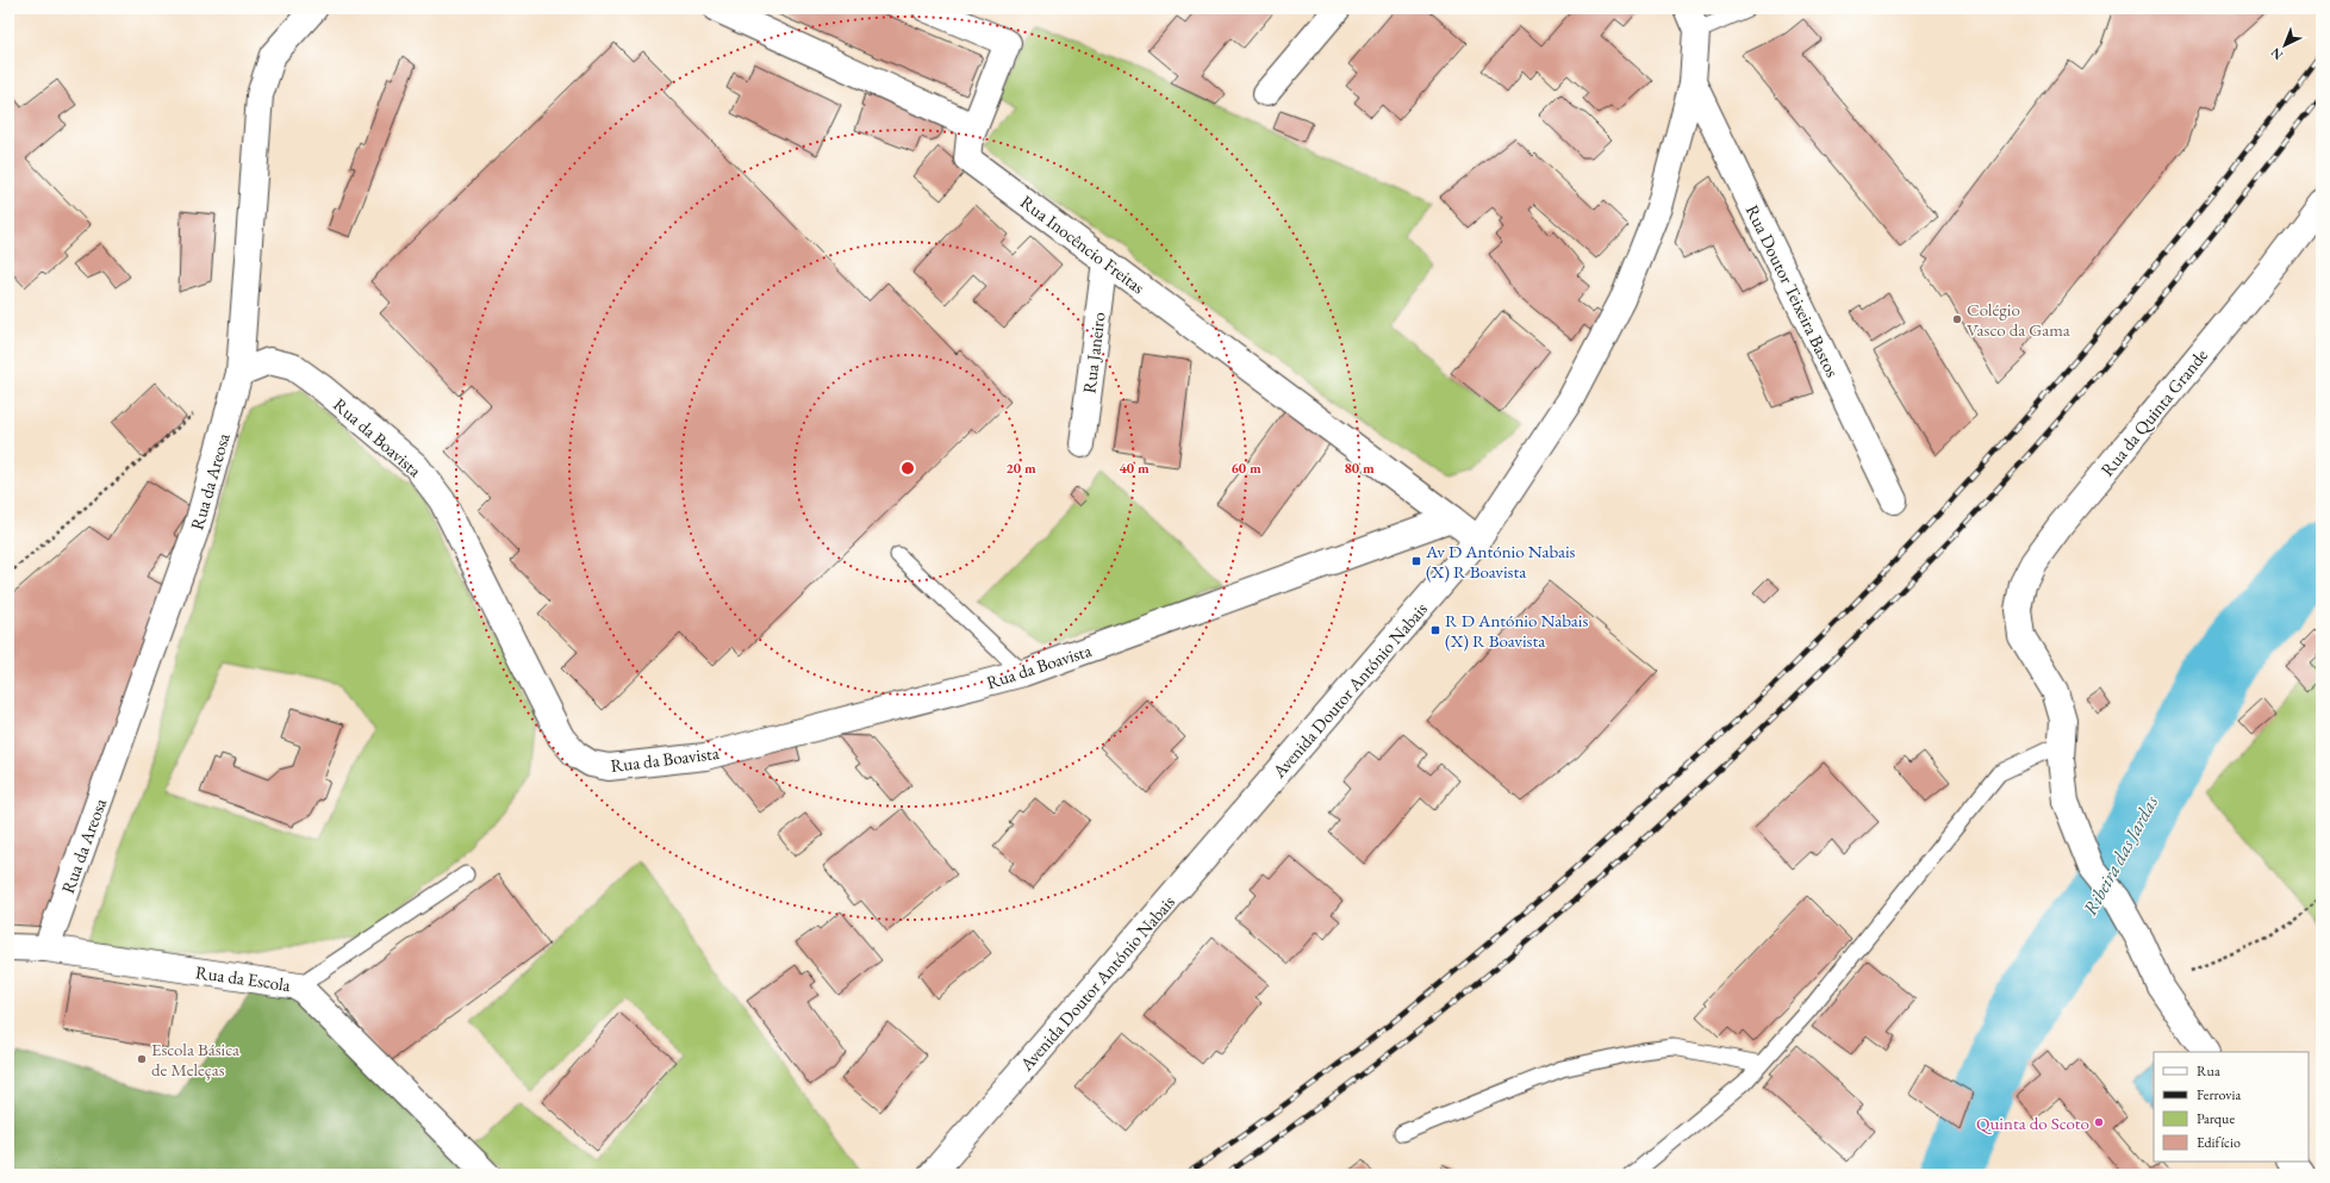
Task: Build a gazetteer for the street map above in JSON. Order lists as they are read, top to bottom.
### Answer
{
  "streets": {
    "street": [
      "Rua Inocêncio Freitas",
      "Rua Doutor Teixeira Bastos",
      "Rua Janeiro",
      "Rua da Quinta Grande",
      "Rua da Boavista",
      "Rua da Areosa",
      "Avenida Doutor António Nabais",
      "Rua da Escola"
    ]
  },
  "crossings": [
    ["Rua Inocêncio Freitas", "Rua Janeiro"],
    ["Rua Inocêncio Freitas", "Rua da Boavista"],
    ["Rua Doutor Teixeira Bastos", "Avenida Doutor António Nabais"],
    ["Rua da Boavista", "Rua da Areosa"],
    ["Rua da Areosa", "Rua da Escola"]
  ],
  "water": ["Ribeira das Jardas"],
  "places": {
    "other": ["Colégio Vasco da Gama", "Escola Básica de Meleças", "Quinta do Scoto"],
    "transit": ["Av D António Nabais (X) R Boavista", "R D António Nabais (X) R Boavista"]
  },
  "legend": [
    "Rua",
    "Ferrovia",
    "Parque",
    "Edifício"
  ],
  "north": "bottom left",
  "rings": [
    "20 m",
    "40 m",
    "60 m",
    "80 m"
  ]
}
